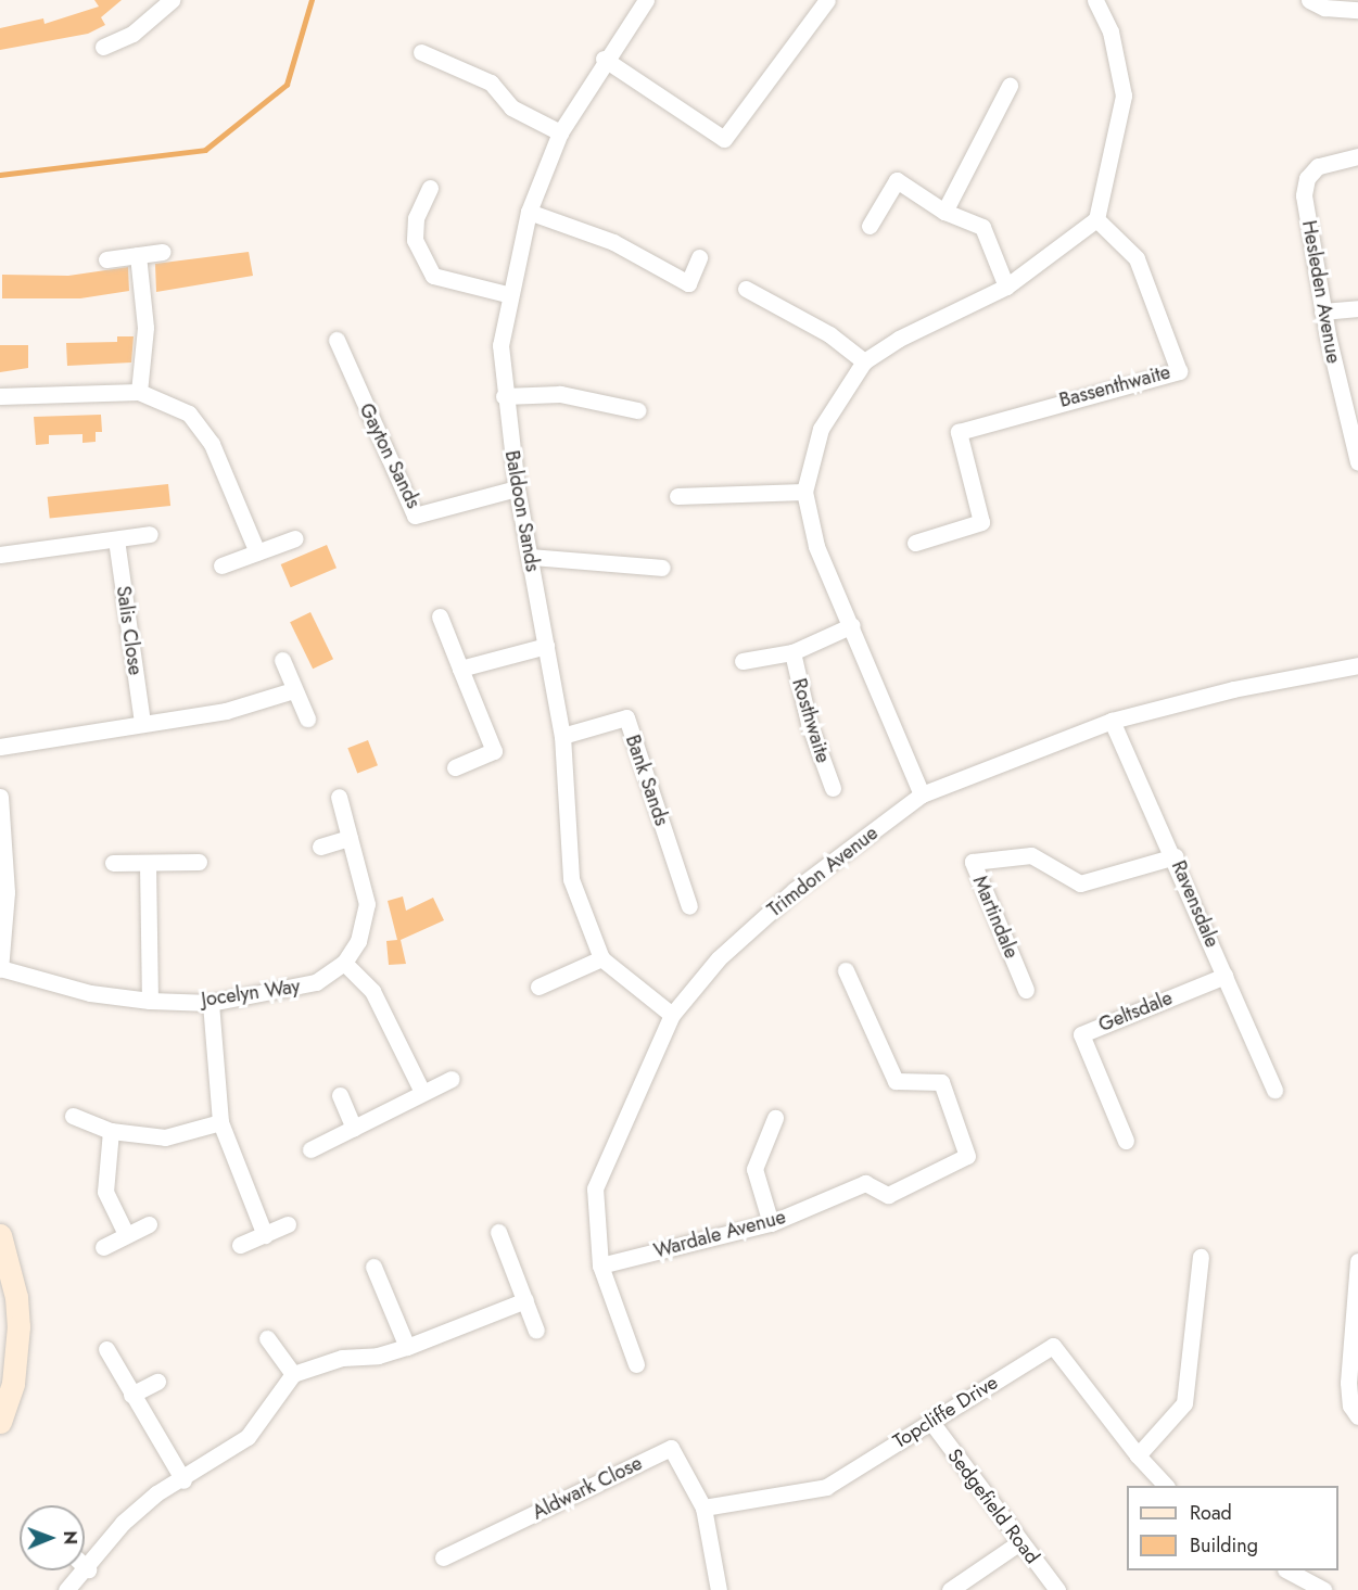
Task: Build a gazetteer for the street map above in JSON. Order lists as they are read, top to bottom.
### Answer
{
  "streets": {
    "street": [
      "Hesleden Avenue",
      "Bassenthwaite",
      "Gayton Sands",
      "Baldoon Sands",
      "Salis Close",
      "Rosthwaite",
      "Bank Sands",
      "Trimdon Avenue",
      "Ravensdale",
      "Martindale",
      "Jocelyn Way",
      "Geltsdale",
      "Wardale Avenue",
      "Topcliffe Drive",
      "Aldwark Close",
      "Sedgefield Road"
    ]
  },
  "crossings": [
    ["Gayton Sands", "Baldoon Sands"],
    ["Baldoon Sands", "Bank Sands"],
    ["Baldoon Sands", "Trimdon Avenue"],
    ["Trimdon Avenue", "Ravensdale"],
    ["Trimdon Avenue", "Wardale Avenue"],
    ["Ravensdale", "Martindale"],
    ["Ravensdale", "Geltsdale"],
    ["Topcliffe Drive", "Aldwark Close"],
    ["Topcliffe Drive", "Sedgefield Road"]
  ],
  "legend": ["Road", "Building"],
  "north": "right"
}
